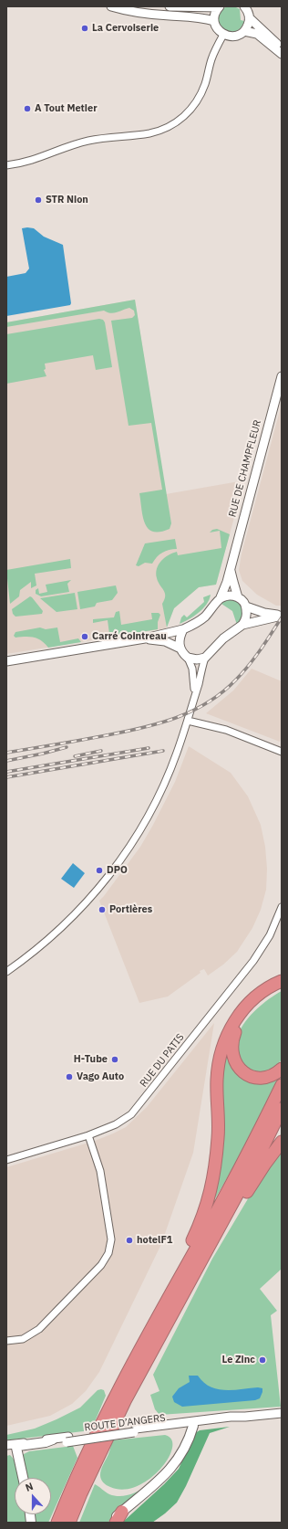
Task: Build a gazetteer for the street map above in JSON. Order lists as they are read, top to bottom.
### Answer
{
  "streets": {
    "street": ["RUE DE CHAMPFLEUR", "RUE DU PATIS", "ROUTE D’ANGERS"]
  },
  "places": [
    "La Cervoiserie",
    "A Tout Metier",
    "STR Nion",
    "Carré Cointreau",
    "DPO",
    "Portières",
    "H-Tube",
    "Vago Auto",
    "hotelF1",
    "Le Zinc"
  ],
  "north": "top"
}
